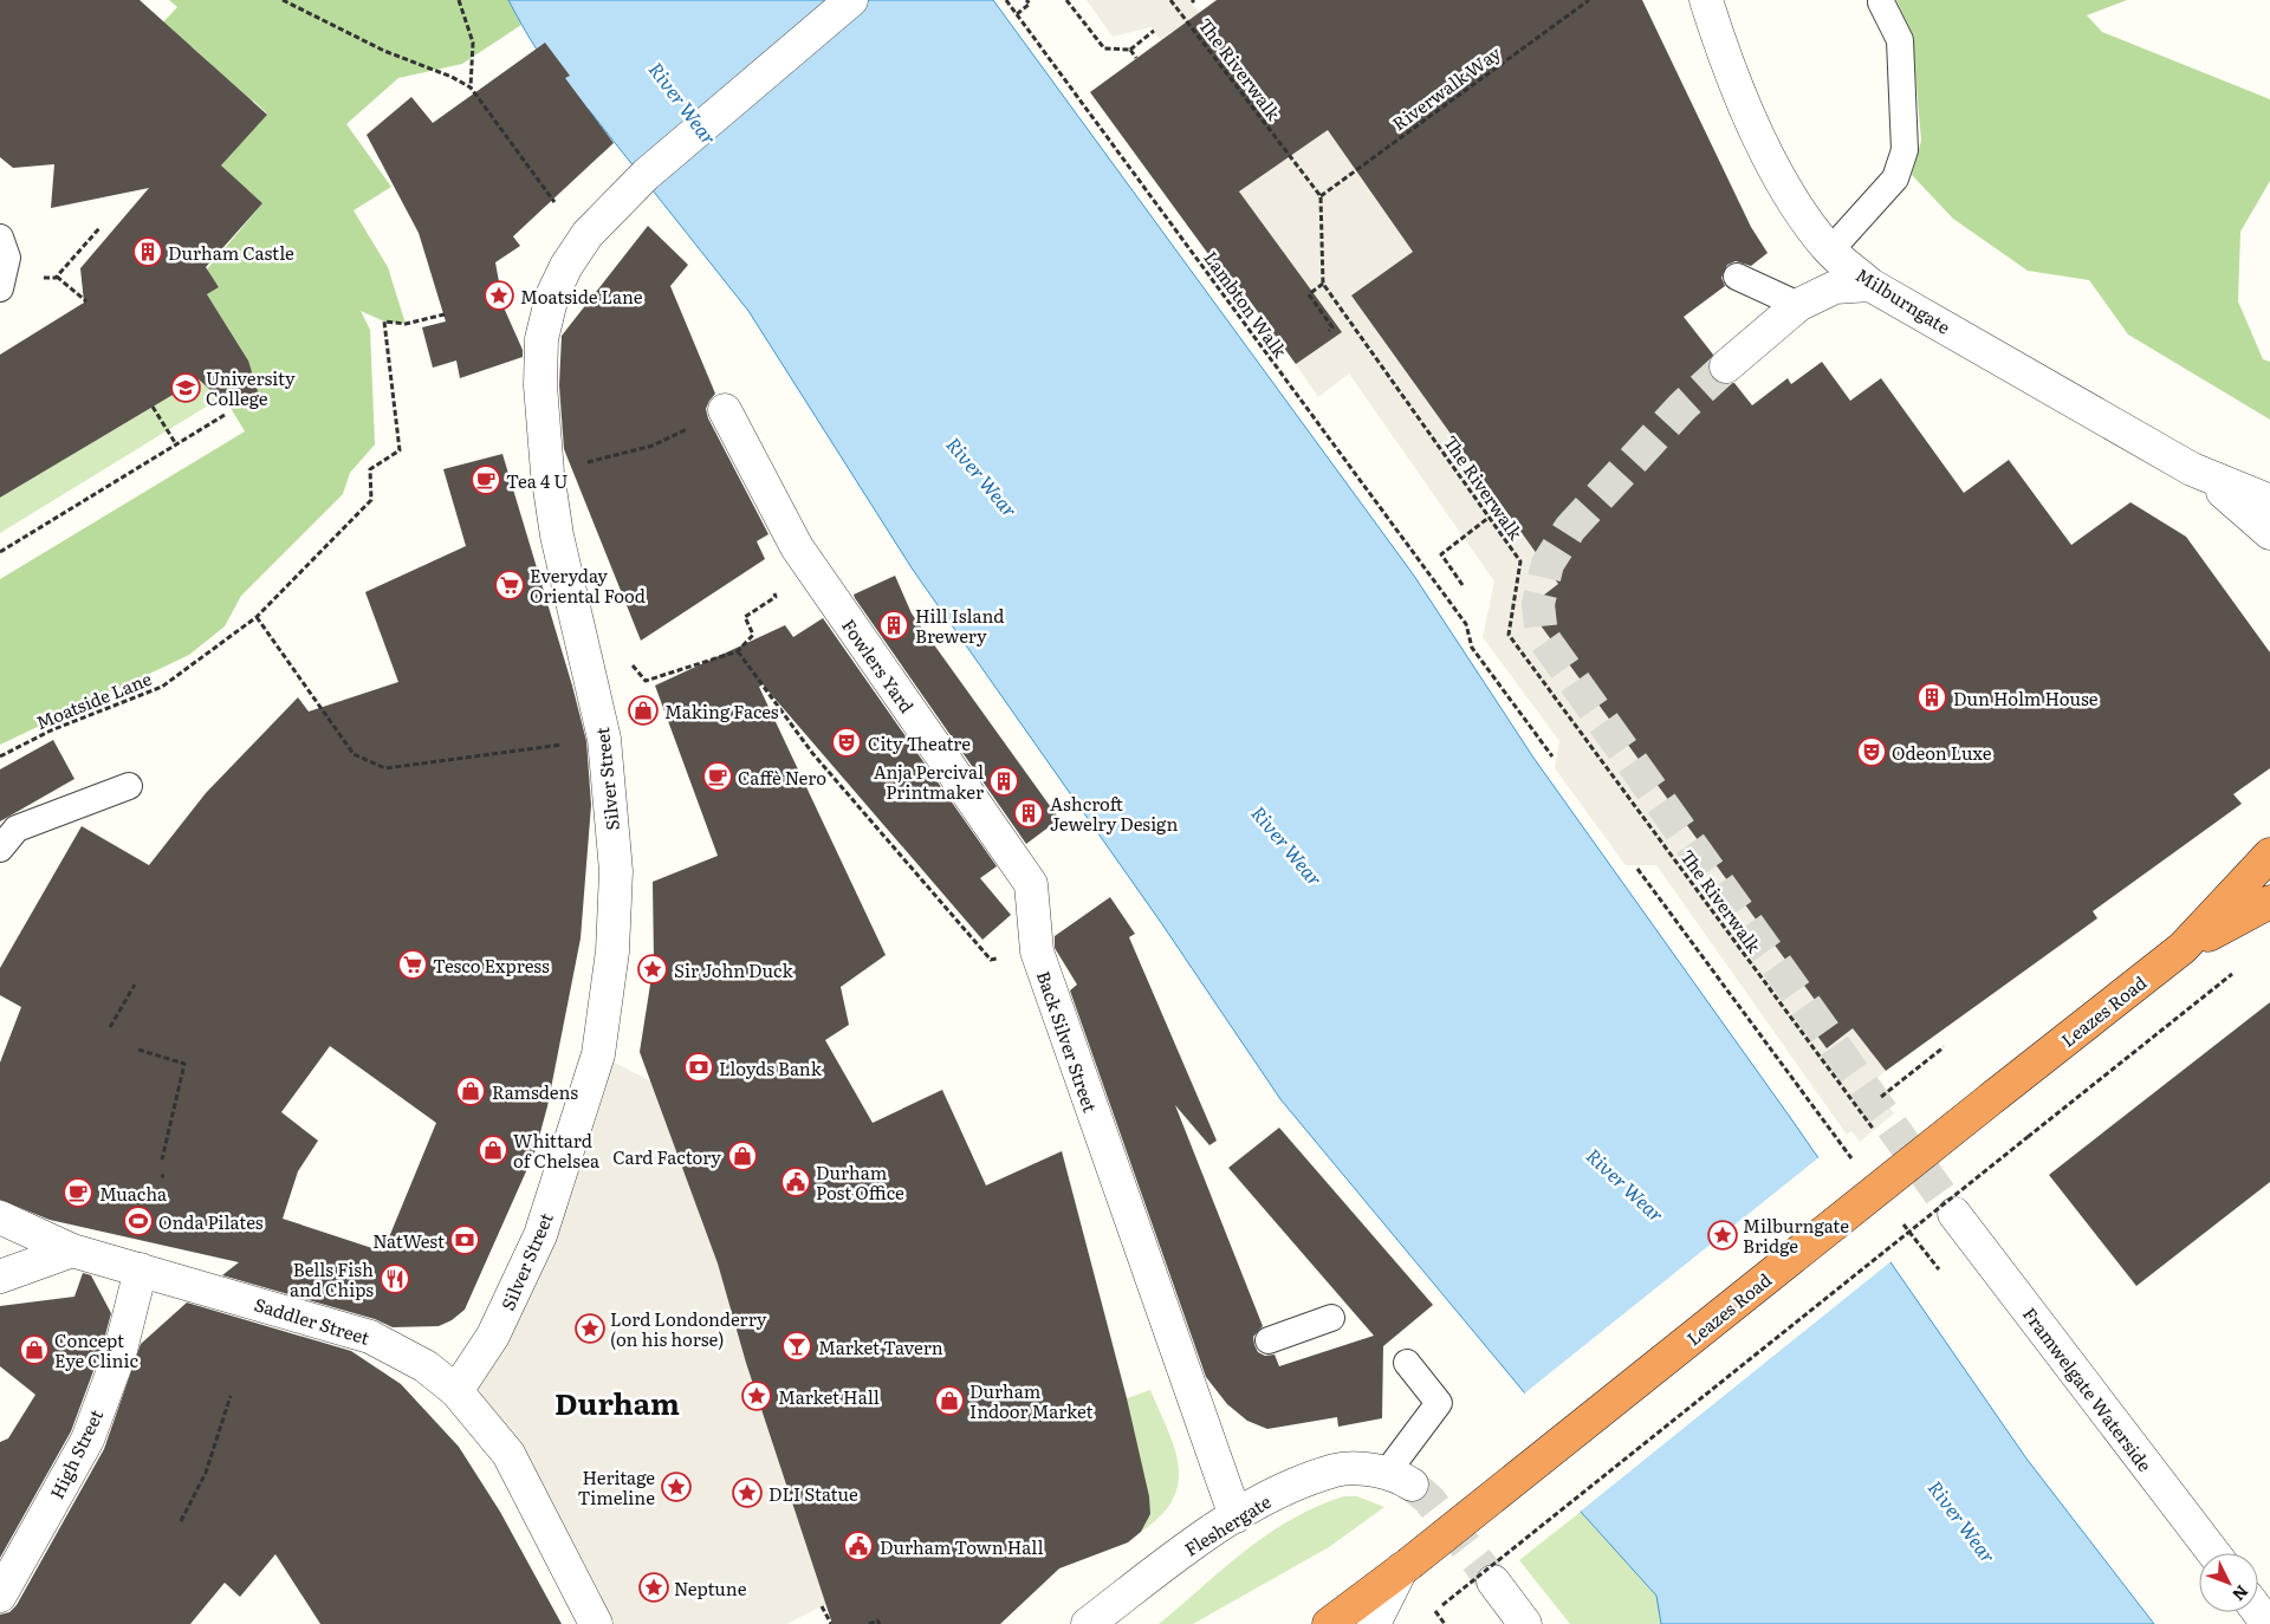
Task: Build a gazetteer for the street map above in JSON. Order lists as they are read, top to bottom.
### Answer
{
  "streets": {
    "highway": ["Leazes Road"],
    "street": [
      "Milburngate",
      "Fowlers Yard",
      "Silver Street",
      "Back Silver Street",
      "Saddler Street",
      "Framwelgate Waterside",
      "High Street",
      "Fleshergate"
    ],
    "path": [
      "The Riverwalk",
      "Riverwalk Way",
      "Lambton Walk",
      "Moatside Lane"
    ]
  },
  "crossings": [
    ["The Riverwalk", "Riverwalk Way"],
    ["Fowlers Yard", "Back Silver Street"],
    ["Silver Street", "Saddler Street"],
    ["Back Silver Street", "Fleshergate"],
    ["Saddler Street", "High Street"]
  ],
  "districts": ["Durham"],
  "water": ["River Wear"],
  "places": {
    "building": [
      "Durham Castle",
      "Hill Island Brewery",
      "Dun Holm House",
      "Anja Percival Printmaker",
      "Ashcroft Jewelry Design"
    ],
    "place": [
      "Moatside Lane",
      "Sir John Duck",
      "Milburngate Bridge",
      "Lord Londonderry (on his horse)",
      "Market Hall",
      "Heritage Timeline",
      "DLI Statue",
      "Neptune"
    ],
    "school or university": ["University College"],
    "cafe": ["Tea 4 U", "Caffè Nero", "Muacha"],
    "supermarket": ["Everyday Oriental Food", "Tesco Express"],
    "shop": [
      "Making Faces",
      "Ramsdens",
      "Whittard of Chelsea",
      "Card Factory",
      "Concept Eye Clinic",
      "Durham Indoor Market"
    ],
    "theatre": ["City Theatre", "Odeon Luxe"],
    "bank": ["Lloyds Bank", "NatWest"],
    "public building": ["Durham Post Office", "Durham Town Hall"],
    "sports": ["Onda Pilates"],
    "restaurant": ["Bells Fish and Chips"],
    "bar": ["Market Tavern"]
  },
  "north": "bottom right"
}
